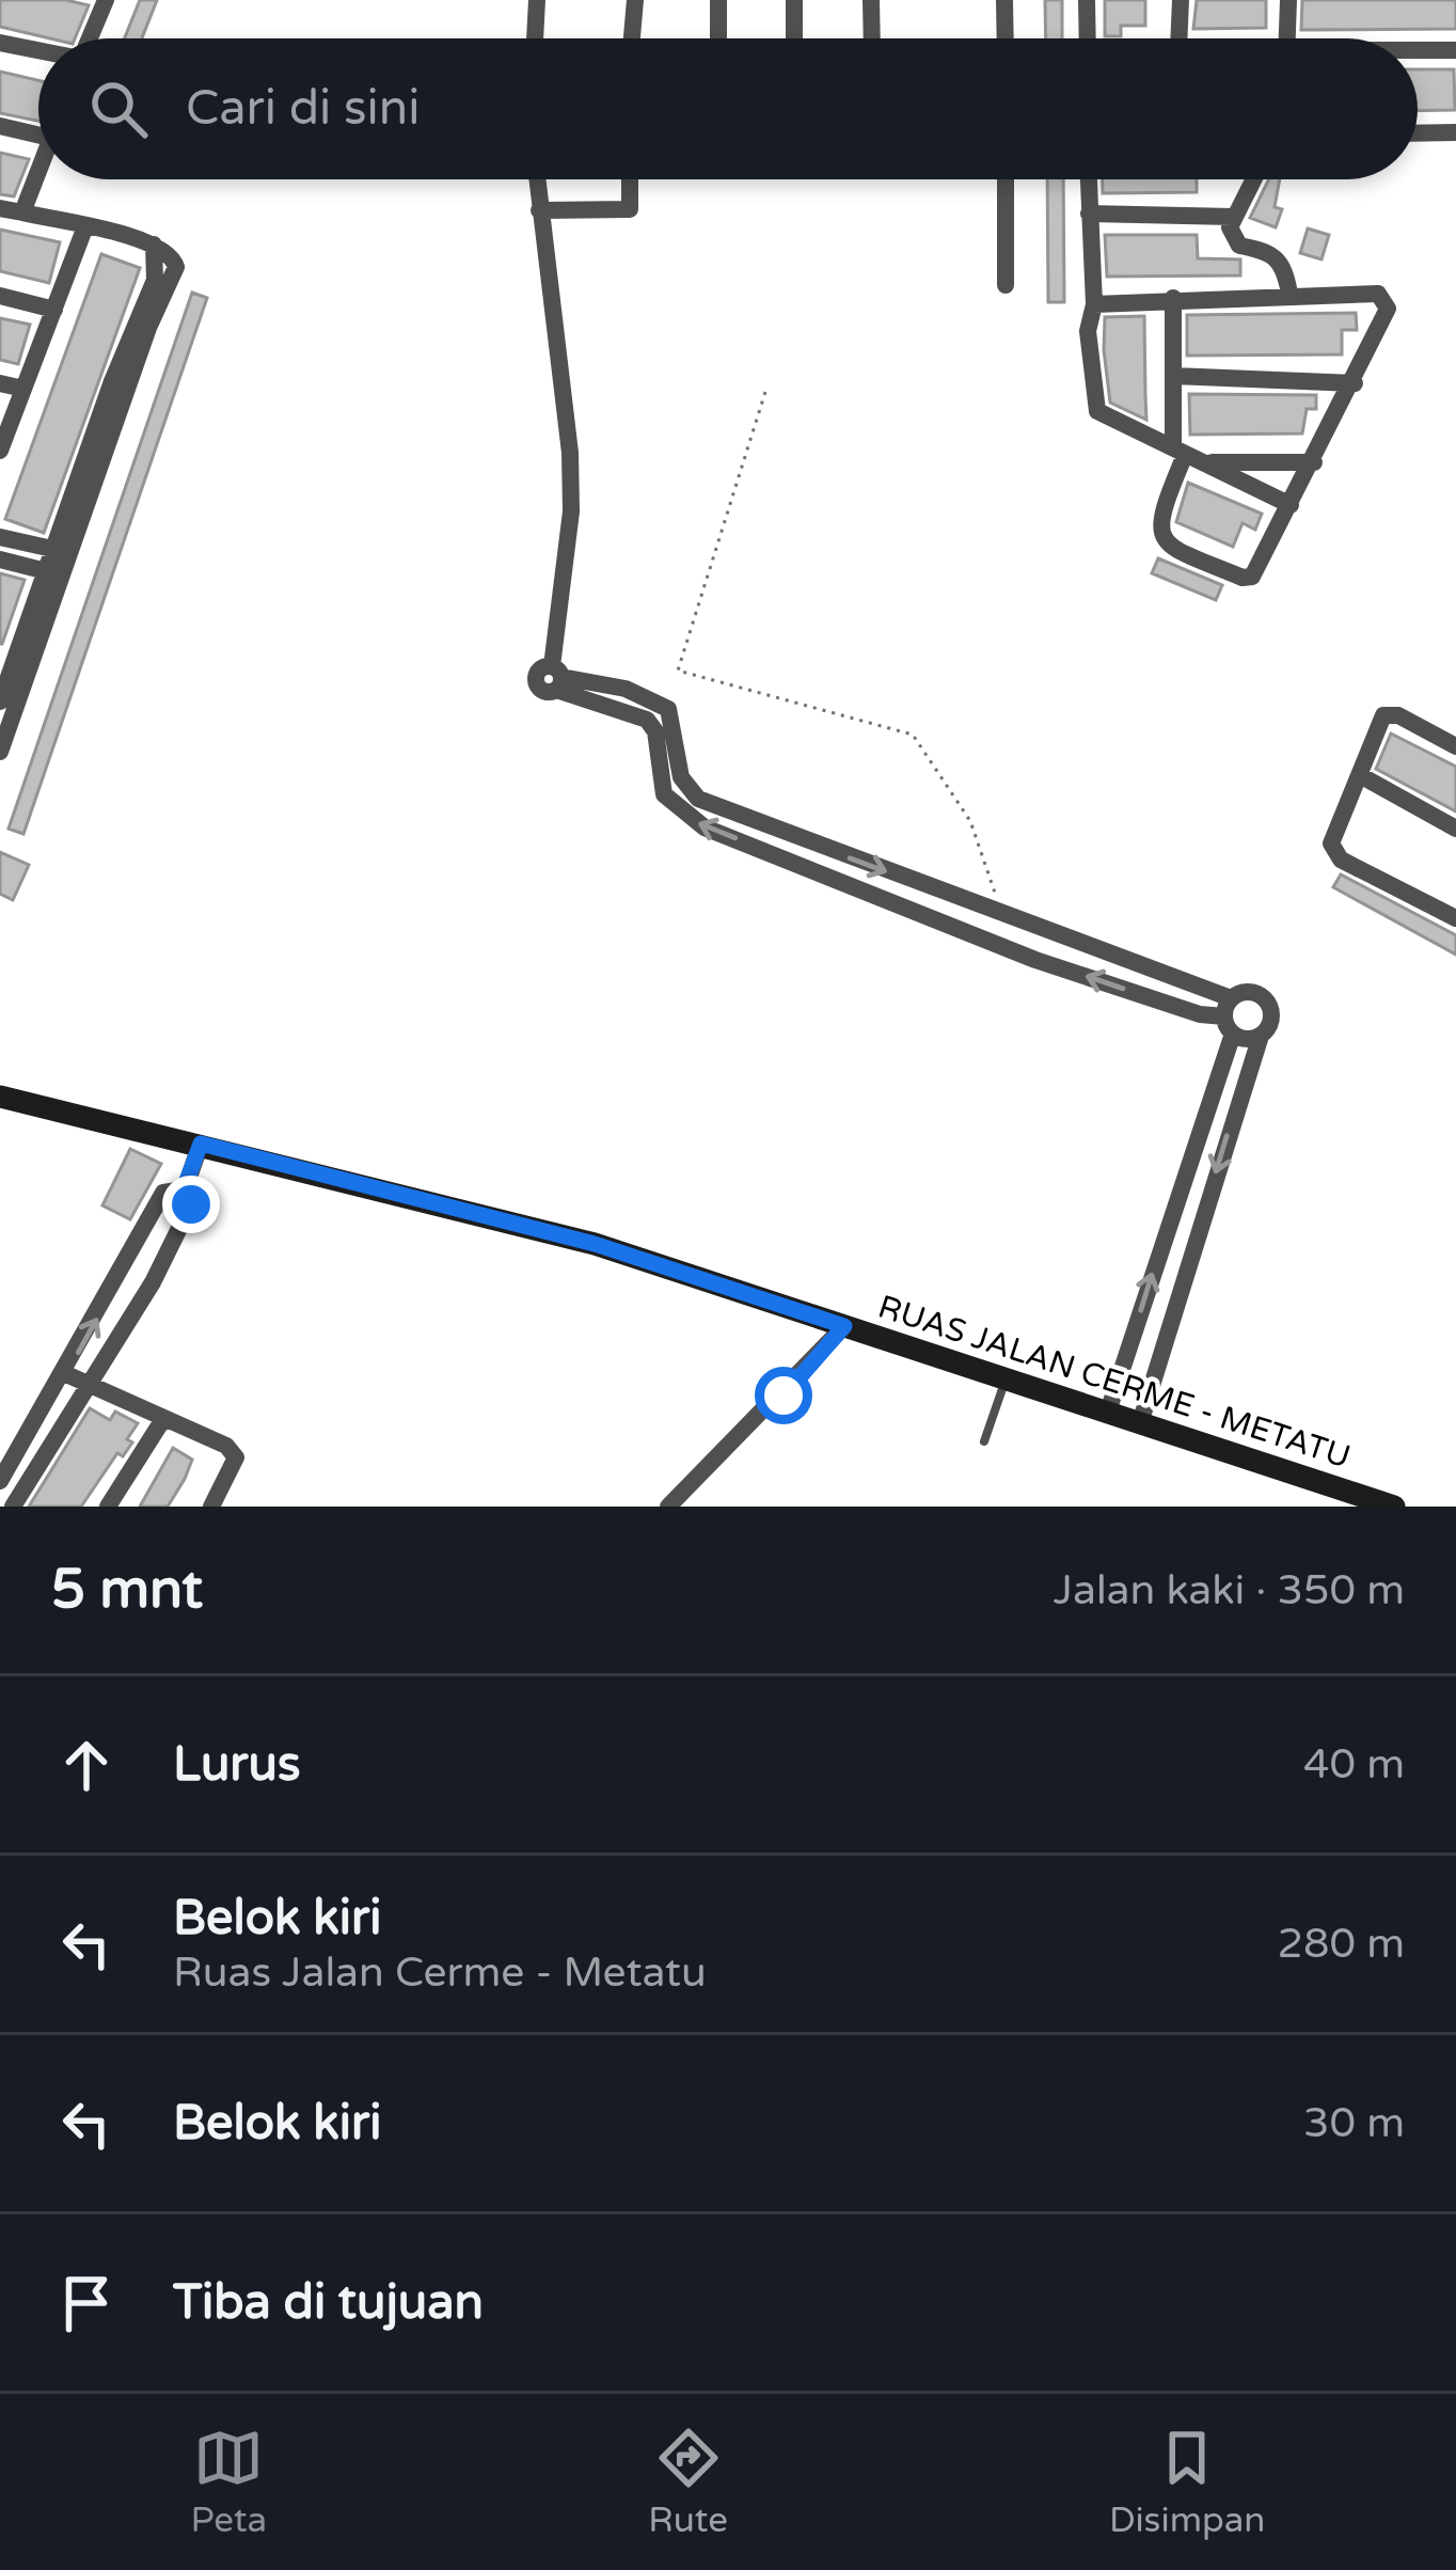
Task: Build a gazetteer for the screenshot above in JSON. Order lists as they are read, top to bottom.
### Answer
{
  "streets": {
    "main road": ["RUAS JALAN CERME - METATU"]
  },
  "page": {
    "search": "Cari di sini",
    "heading": ["5 mnt", "Jalan kaki · 350 m"],
    "list": [
      ["Lurus", "40 m"],
      ["Belok kiri", "Ruas Jalan Cerme - Metatu", "280 m"],
      ["Belok kiri", "30 m"],
      "Tiba di tujuan"
    ],
    "nav": ["Peta", "Rute", "Disimpan"]
  }
}
